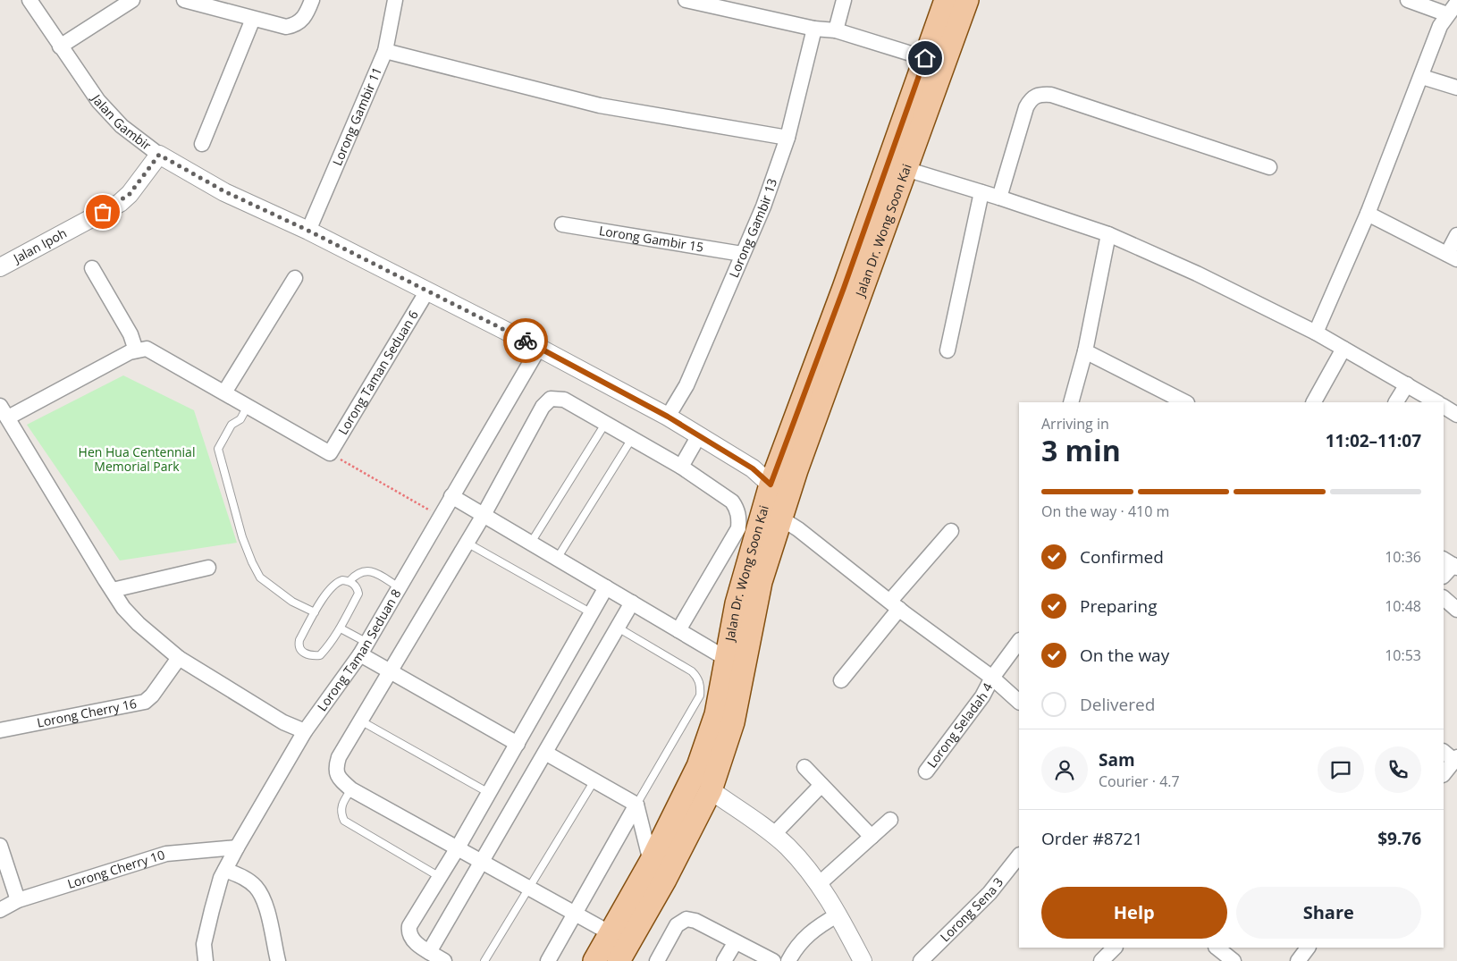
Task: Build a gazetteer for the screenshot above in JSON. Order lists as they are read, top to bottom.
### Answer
{
  "streets": {
    "main road": ["Jalan Dr. Wong Soon Kai"],
    "street": [
      "Lorong Gambir 11",
      "Jalan Gambir",
      "Lorong Gambir 13",
      "Lorong Gambir 15",
      "Jalan Ipoh",
      "Lorong Taman Seduan 6",
      "Lorong Taman Seduan 8",
      "Lorong Cherry 16",
      "Lorong Seladah 4",
      "Lorong Cherry 10",
      "Lorong Sena 3"
    ]
  },
  "crossings": [
    ["Lorong Gambir 11", "Jalan Gambir"],
    ["Jalan Gambir", "Lorong Gambir 13"],
    ["Jalan Gambir", "Jalan Dr. Wong Soon Kai"],
    ["Jalan Gambir", "Jalan Ipoh"],
    ["Jalan Gambir", "Lorong Taman Seduan 6"],
    ["Jalan Gambir", "Lorong Taman Seduan 8"],
    ["Lorong Gambir 13", "Lorong Gambir 15"],
    ["Lorong Taman Seduan 8", "Lorong Cherry 10"]
  ],
  "parks": ["Hen Hua Centennial Memorial Park"],
  "page": {
    "heading": ["3 min", "Arriving in", "11:02–11:07"],
    "panel": [
      "Sam",
      "Courier · 4.7",
      "Order #8721",
      "$9.76"
    ],
    "bar": "On the way · 410 m",
    "list": [
      ["Confirmed", "10:36"],
      ["Preparing", "10:48"],
      ["On the way", "10:53"],
      "Delivered"
    ],
    "buttons": ["Help", "Share"]
  }
}
